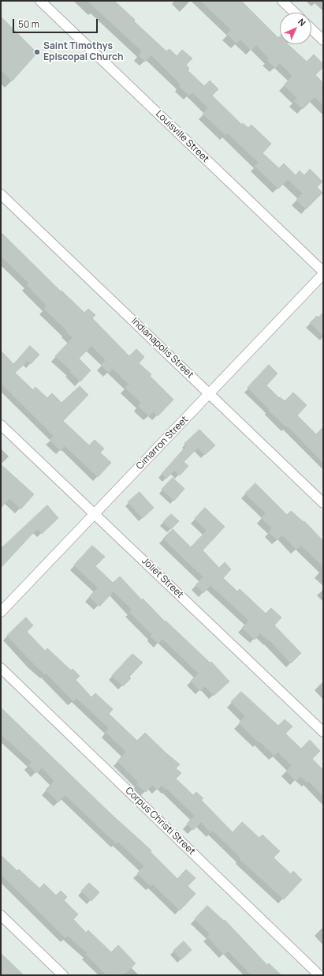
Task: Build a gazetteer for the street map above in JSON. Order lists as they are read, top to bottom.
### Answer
{
  "streets": {
    "street": [
      "Louisville Street",
      "Indianapolis Street",
      "Cimarron Street",
      "Joliet Street",
      "Corpus Christi Street"
    ]
  },
  "crossings": [
    ["Louisville Street", "Cimarron Street"],
    ["Indianapolis Street", "Cimarron Street"],
    ["Cimarron Street", "Joliet Street"]
  ],
  "places": ["Saint Timothys Episcopal Church"],
  "scale_bar": "50 m",
  "north": "top right"
}
